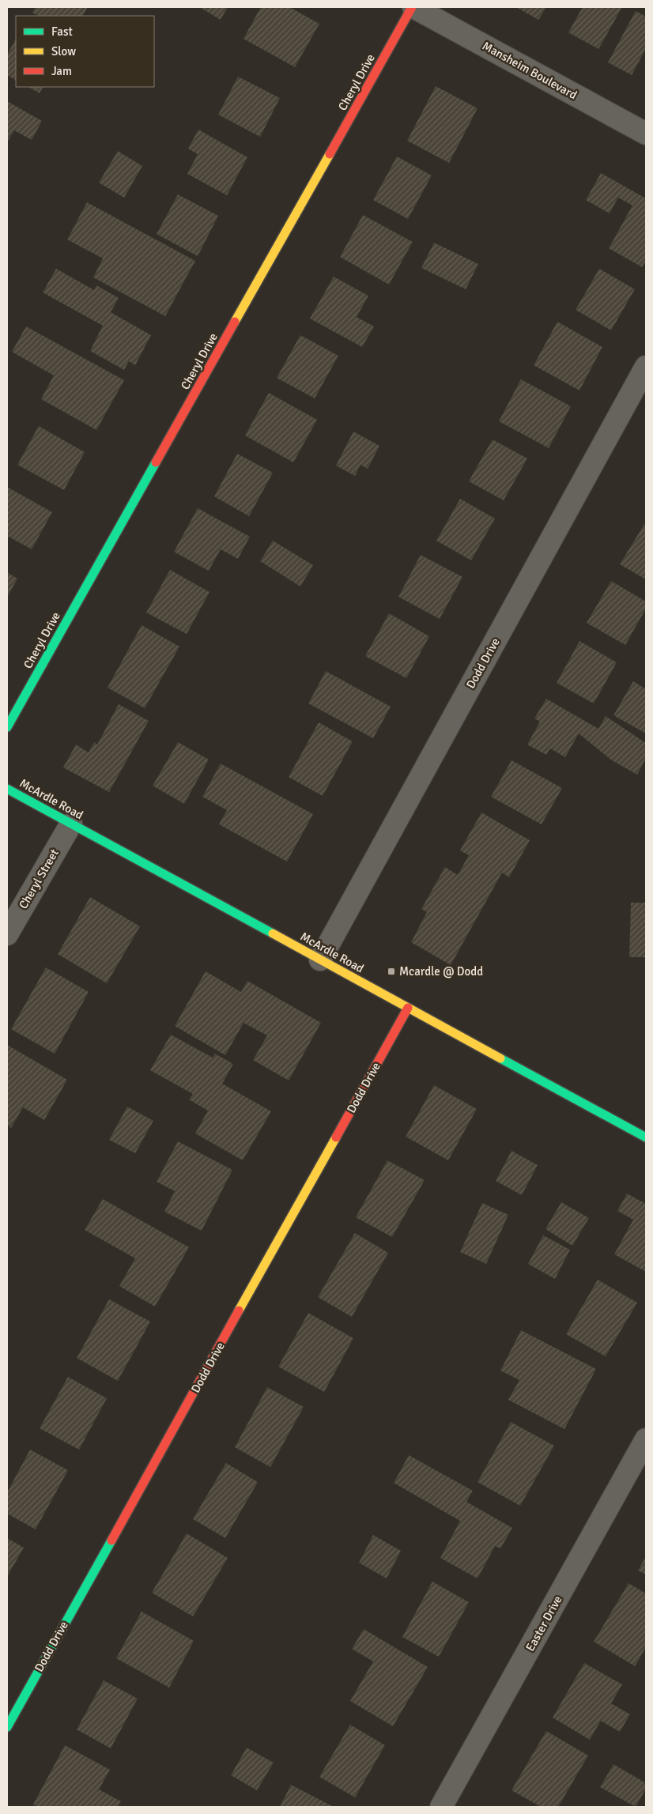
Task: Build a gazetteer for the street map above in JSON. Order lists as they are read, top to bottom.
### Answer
{
  "streets": {
    "street": [
      "Mansheim Boulevard",
      "Cheryl Drive",
      "Dodd Drive",
      "McArdle Road",
      "Cheryl Street",
      "Easter Drive"
    ]
  },
  "crossings": [
    ["Mansheim Boulevard", "Cheryl Drive"],
    ["Dodd Drive", "McArdle Road"],
    ["McArdle Road", "Cheryl Street"]
  ],
  "places": {
    "transit": ["Mcardle @ Dodd"]
  },
  "legend": ["Fast", "Slow", "Jam"]
}
